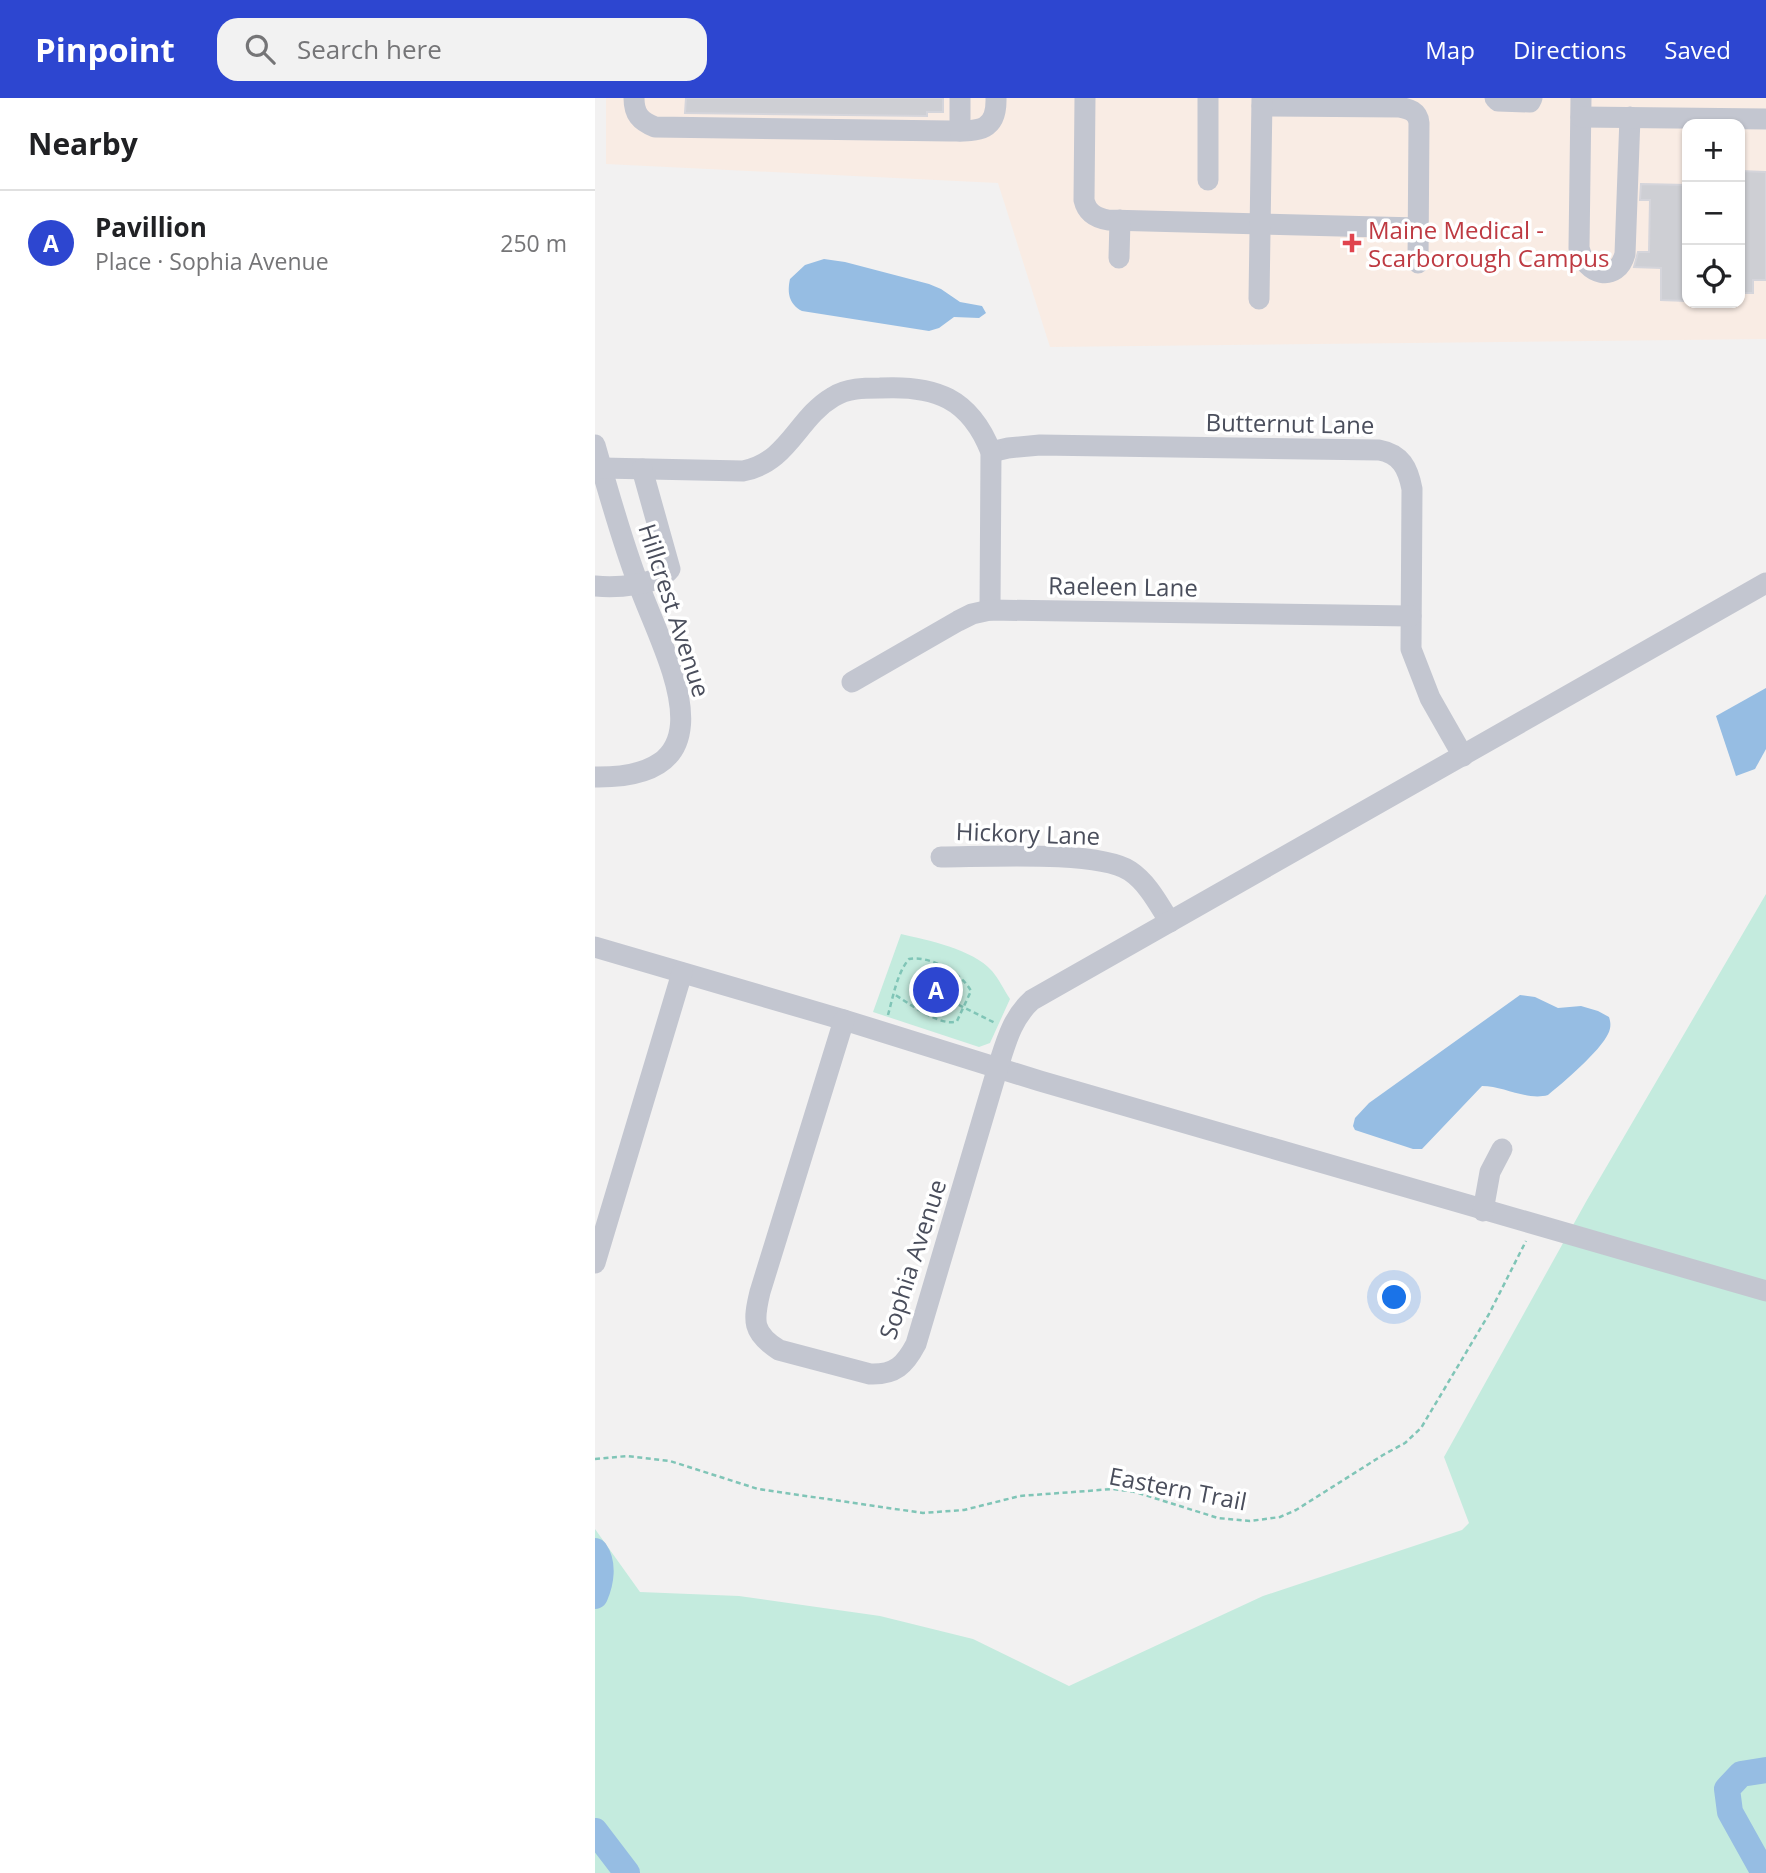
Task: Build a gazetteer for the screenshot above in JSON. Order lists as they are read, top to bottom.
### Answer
{
  "streets": {
    "street": [
      "Butternut Lane",
      "Raeleen Lane",
      "Hillcrest Avenue",
      "Hickory Lane",
      "Sophia Avenue"
    ],
    "path": ["Eastern Trail"]
  },
  "crossings": [
    ["Butternut Lane", "Raeleen Lane"],
    ["Butternut Lane", "Sophia Avenue"],
    ["Hickory Lane", "Sophia Avenue"]
  ],
  "places": {
    "health": ["Maine Medical - Scarborough Campus"]
  },
  "page": {
    "header": "Pinpoint",
    "search": "Search here",
    "nav": ["Map", "Directions", "Saved"],
    "heading": "Nearby",
    "map_buttons": ["+", "−"],
    "list": [
      {
        "mark": "A",
        "name": "Pavillion",
        "note": "Place · Sophia Avenue",
        "value": "250 m"
      }
    ],
    "pins": "A"
  }
}
